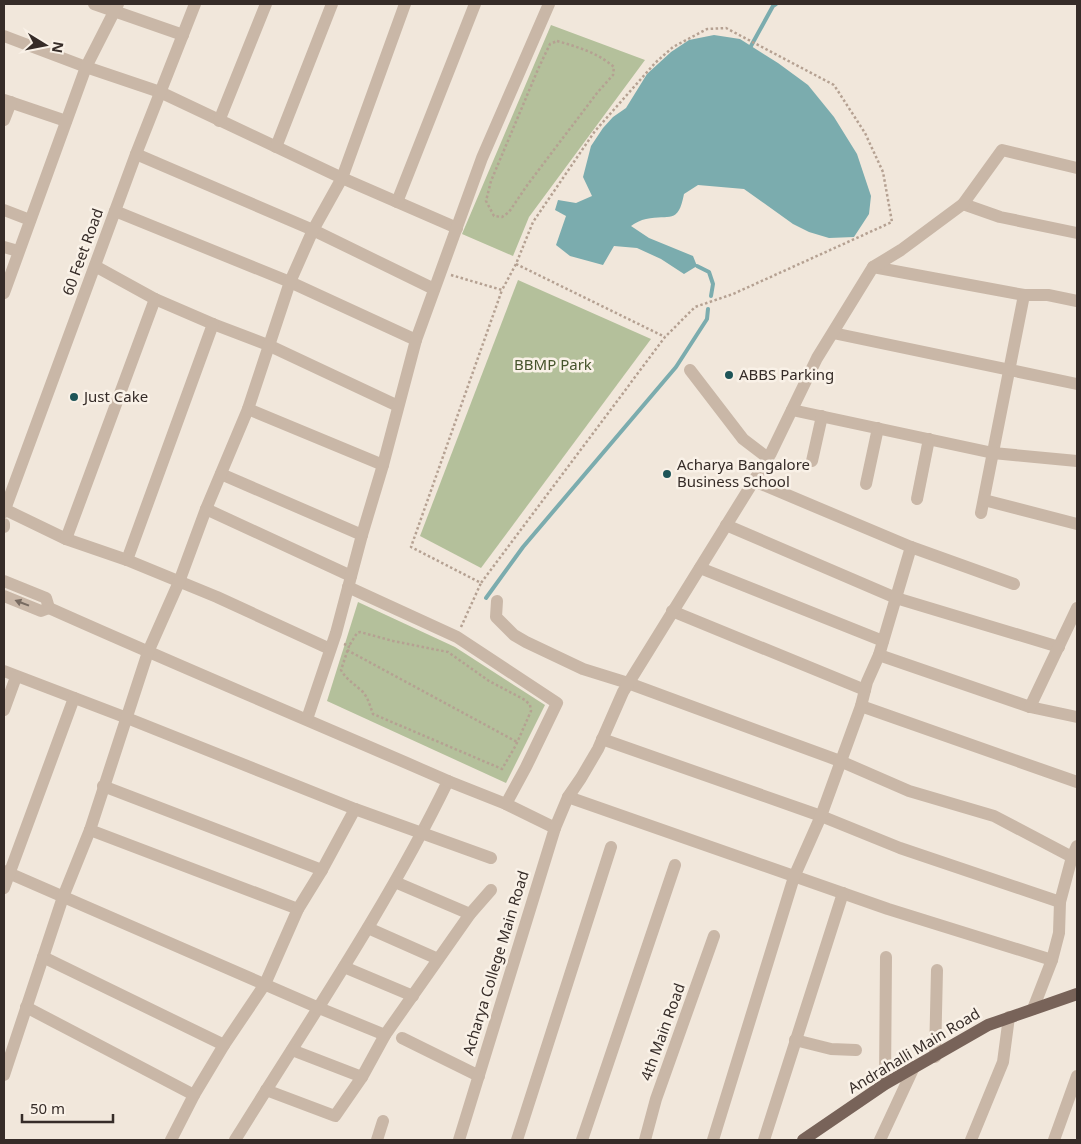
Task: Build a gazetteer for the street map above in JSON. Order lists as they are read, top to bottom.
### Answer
{
  "streets": {
    "main road": ["Andrahalli Main Road"],
    "street": ["60 Feet Road", "Acharya College Main Road", "4th Main Road"]
  },
  "parks": ["BBMP Park"],
  "places": ["ABBS Parking", "Just Cake", "Acharya Bangalore Business School"],
  "scale_bar": "50 m",
  "north": "right"
}
